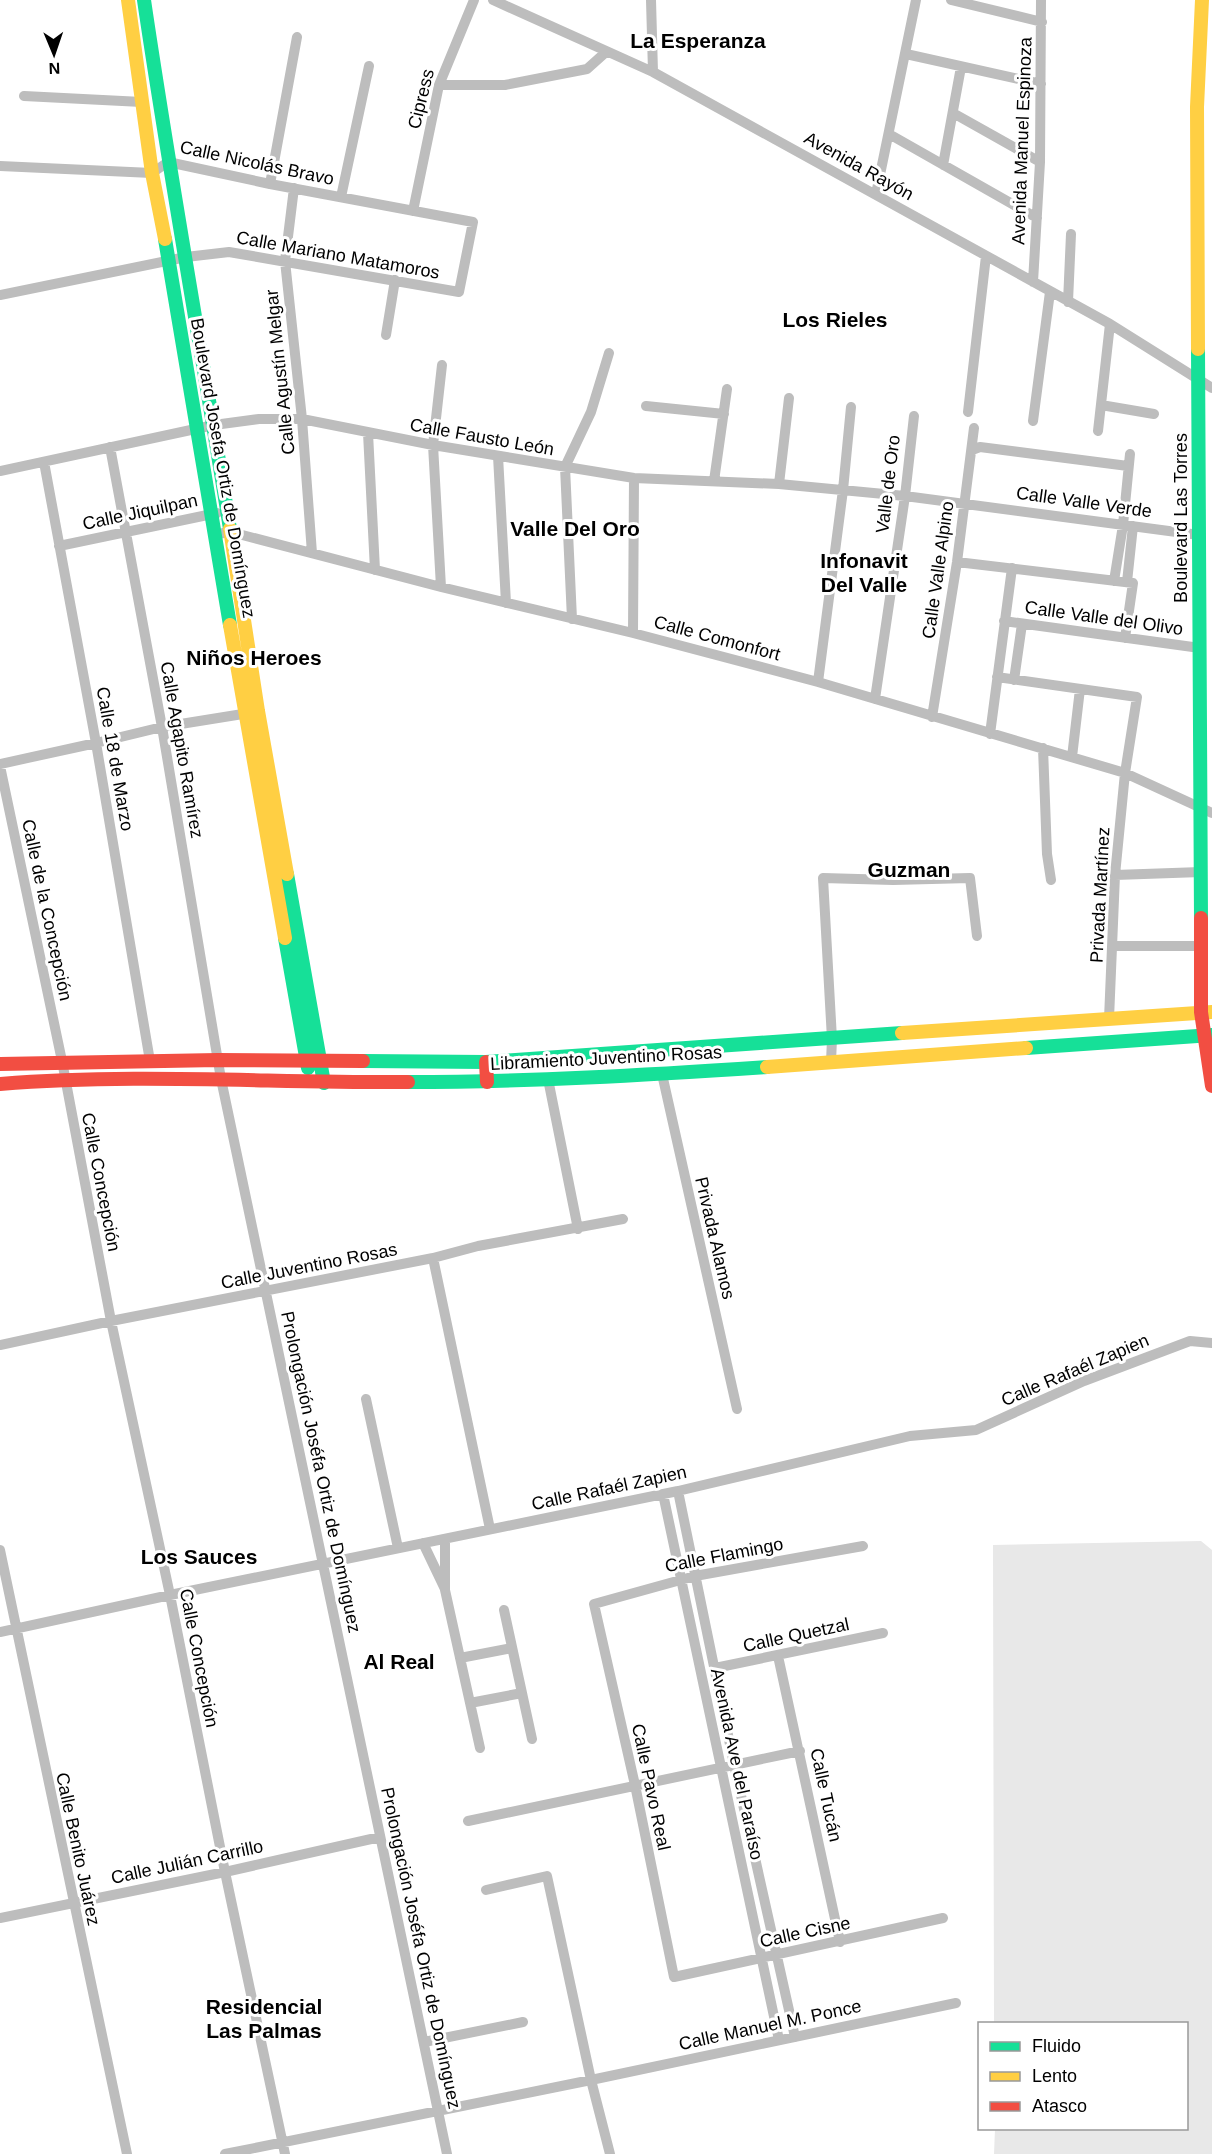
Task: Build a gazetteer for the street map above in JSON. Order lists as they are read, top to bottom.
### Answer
{
  "streets": {
    "street": [
      "Cipress",
      "Avenida Manuel Espinoza",
      "Calle Nicolás Bravo",
      "Avenida Rayón",
      "Calle Mariano Matamoros",
      "Calle Agustín Melgar",
      "Calle Fausto León",
      "Boulevard Josefa Ortiz de Domínguez",
      "Valle de Oro",
      "Calle Valle Verde",
      "Calle Jiquilpan",
      "Boulevard Las Torres",
      "Calle Valle Alpino",
      "Calle Valle del Olivo",
      "Calle Comonfort",
      "Calle Agapito Ramírez",
      "Calle 18 de Marzo",
      "Privada Martínez",
      "Calle de la Concepción",
      "Libramiento Juventino Rosas",
      "Calle Concepción",
      "Privada Alamos",
      "Calle Juventino Rosas",
      "Calle Rafaél Zapien",
      "Prolongación Joséfa Ortiz de Domínguez",
      "Calle Flamingo",
      "Calle Quetzal",
      "Avenida Ave del Paraíso",
      "Calle Pavo Real",
      "Calle Tucán",
      "Calle Benito Juárez",
      "Calle Julián Carrillo",
      "Calle Cisne",
      "Calle Manuel M. Ponce"
    ]
  },
  "crossings": [
    ["Cipress", "Calle Nicolás Bravo"],
    ["Avenida Manuel Espinoza", "Avenida Rayón"],
    ["Calle Nicolás Bravo", "Calle Mariano Matamoros"],
    ["Calle Nicolás Bravo", "Calle Agustín Melgar"],
    ["Calle Nicolás Bravo", "Boulevard Josefa Ortiz de Domínguez"],
    ["Avenida Rayón", "Boulevard Las Torres"],
    ["Calle Mariano Matamoros", "Calle Agustín Melgar"],
    ["Calle Mariano Matamoros", "Boulevard Josefa Ortiz de Domínguez"],
    ["Calle Agustín Melgar", "Calle Fausto León"],
    ["Calle Agustín Melgar", "Calle Comonfort"],
    ["Calle Fausto León", "Boulevard Josefa Ortiz de Domínguez"],
    ["Calle Fausto León", "Valle de Oro"],
    ["Calle Fausto León", "Calle Valle Verde"],
    ["Calle Fausto León", "Calle Valle Alpino"],
    ["Calle Fausto León", "Calle Agapito Ramírez"],
    ["Calle Fausto León", "Calle 18 de Marzo"],
    ["Boulevard Josefa Ortiz de Domínguez", "Calle Jiquilpan"],
    ["Boulevard Josefa Ortiz de Domínguez", "Calle Comonfort"],
    ["Boulevard Josefa Ortiz de Domínguez", "Libramiento Juventino Rosas"],
    ["Valle de Oro", "Calle Comonfort"],
    ["Calle Valle Verde", "Boulevard Las Torres"],
    ["Calle Valle Verde", "Calle Valle Alpino"],
    ["Calle Jiquilpan", "Calle Agapito Ramírez"],
    ["Calle Jiquilpan", "Calle 18 de Marzo"],
    ["Boulevard Las Torres", "Calle Valle del Olivo"],
    ["Boulevard Las Torres", "Calle Comonfort"],
    ["Boulevard Las Torres", "Libramiento Juventino Rosas"],
    ["Calle Valle Alpino", "Calle Comonfort"],
    ["Calle Comonfort", "Privada Martínez"],
    ["Calle Agapito Ramírez", "Libramiento Juventino Rosas"],
    ["Calle Agapito Ramírez", "Prolongación Joséfa Ortiz de Domínguez"],
    ["Calle 18 de Marzo", "Libramiento Juventino Rosas"],
    ["Privada Martínez", "Libramiento Juventino Rosas"],
    ["Calle de la Concepción", "Libramiento Juventino Rosas"],
    ["Calle de la Concepción", "Calle Concepción"],
    ["Libramiento Juventino Rosas", "Calle Concepción"],
    ["Libramiento Juventino Rosas", "Privada Alamos"],
    ["Libramiento Juventino Rosas", "Prolongación Joséfa Ortiz de Domínguez"],
    ["Calle Concepción", "Calle Juventino Rosas"],
    ["Calle Concepción", "Calle Rafaél Zapien"],
    ["Calle Concepción", "Calle Julián Carrillo"],
    ["Calle Concepción", "Calle Manuel M. Ponce"],
    ["Calle Juventino Rosas", "Prolongación Joséfa Ortiz de Domínguez"],
    ["Calle Rafaél Zapien", "Prolongación Joséfa Ortiz de Domínguez"],
    ["Calle Rafaél Zapien", "Avenida Ave del Paraíso"],
    ["Calle Rafaél Zapien", "Calle Benito Juárez"],
    ["Prolongación Joséfa Ortiz de Domínguez", "Calle Julián Carrillo"],
    ["Prolongación Joséfa Ortiz de Domínguez", "Calle Manuel M. Ponce"],
    ["Calle Flamingo", "Avenida Ave del Paraíso"],
    ["Calle Flamingo", "Calle Pavo Real"],
    ["Calle Quetzal", "Avenida Ave del Paraíso"],
    ["Calle Quetzal", "Calle Tucán"],
    ["Avenida Ave del Paraíso", "Calle Cisne"],
    ["Avenida Ave del Paraíso", "Calle Manuel M. Ponce"],
    ["Calle Pavo Real", "Calle Cisne"],
    ["Calle Tucán", "Calle Cisne"],
    ["Calle Benito Juárez", "Calle Julián Carrillo"]
  ],
  "districts": [
    "La Esperanza",
    "Los Rieles",
    "Valle Del Oro",
    "Infonavit Del Valle",
    "Niños Heroes",
    "Guzman",
    "Los Sauces",
    "Al Real",
    "Residencial Las Palmas"
  ],
  "legend": ["Fluido", "Lento", "Atasco"],
  "north": "bottom"
}
